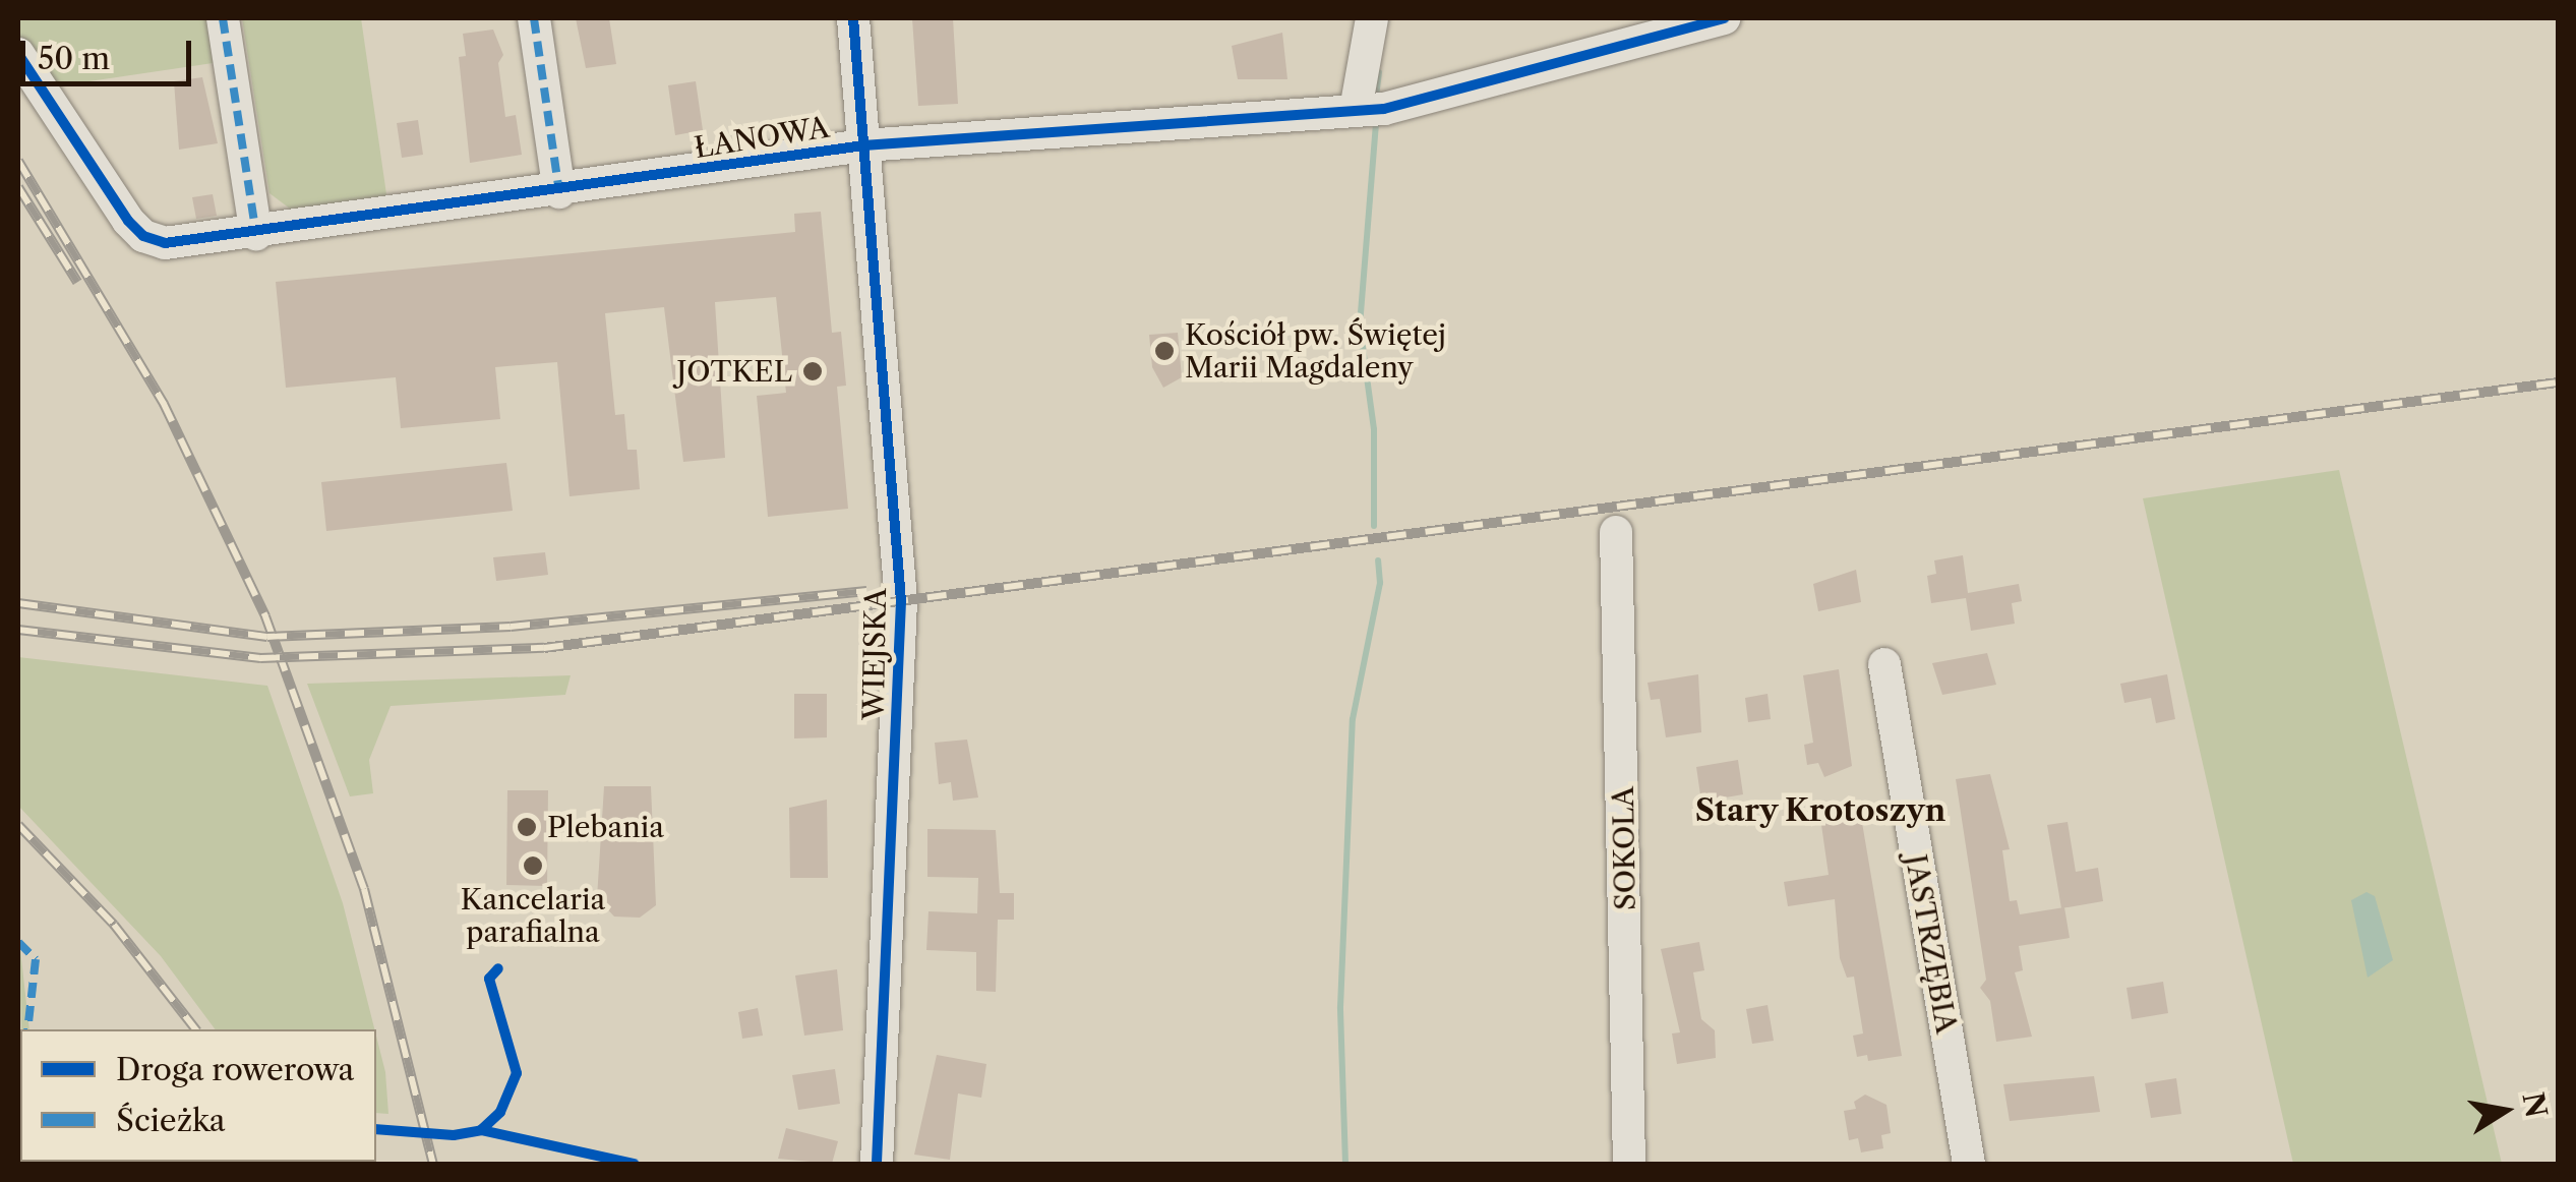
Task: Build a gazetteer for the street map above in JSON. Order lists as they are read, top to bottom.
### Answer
{
  "streets": {
    "street": [
      "ŁANOWA",
      "WIEJSKA",
      "SOKOLA",
      "JASTRZĘBIA"
    ]
  },
  "crossings": [
    ["ŁANOWA", "WIEJSKA"]
  ],
  "districts": ["Stary Krotoszyn"],
  "places": [
    "Kościół pw. Świętej Marii Magdaleny",
    "JOTKEL",
    "Plebania",
    "Kancelaria parafialna"
  ],
  "legend": ["Droga rowerowa", "Ścieżka"],
  "scale_bar": "50 m",
  "north": "right"
}
